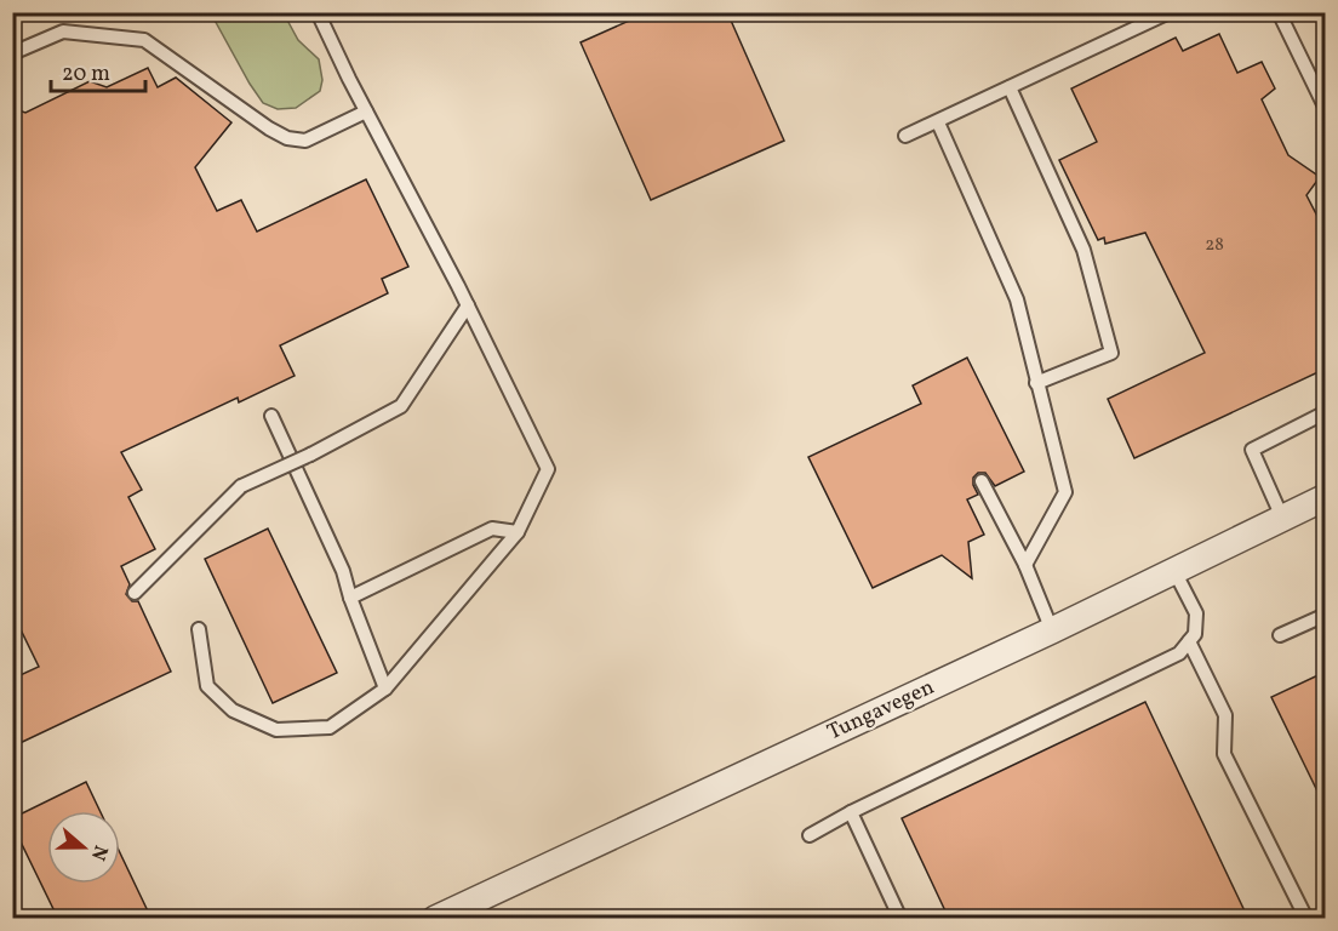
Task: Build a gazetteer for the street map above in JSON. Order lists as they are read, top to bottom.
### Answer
{
  "streets": {
    "street": ["Tungavegen"]
  },
  "house_numbers": ["28"],
  "scale_bar": "20 m",
  "north": "right"
}
